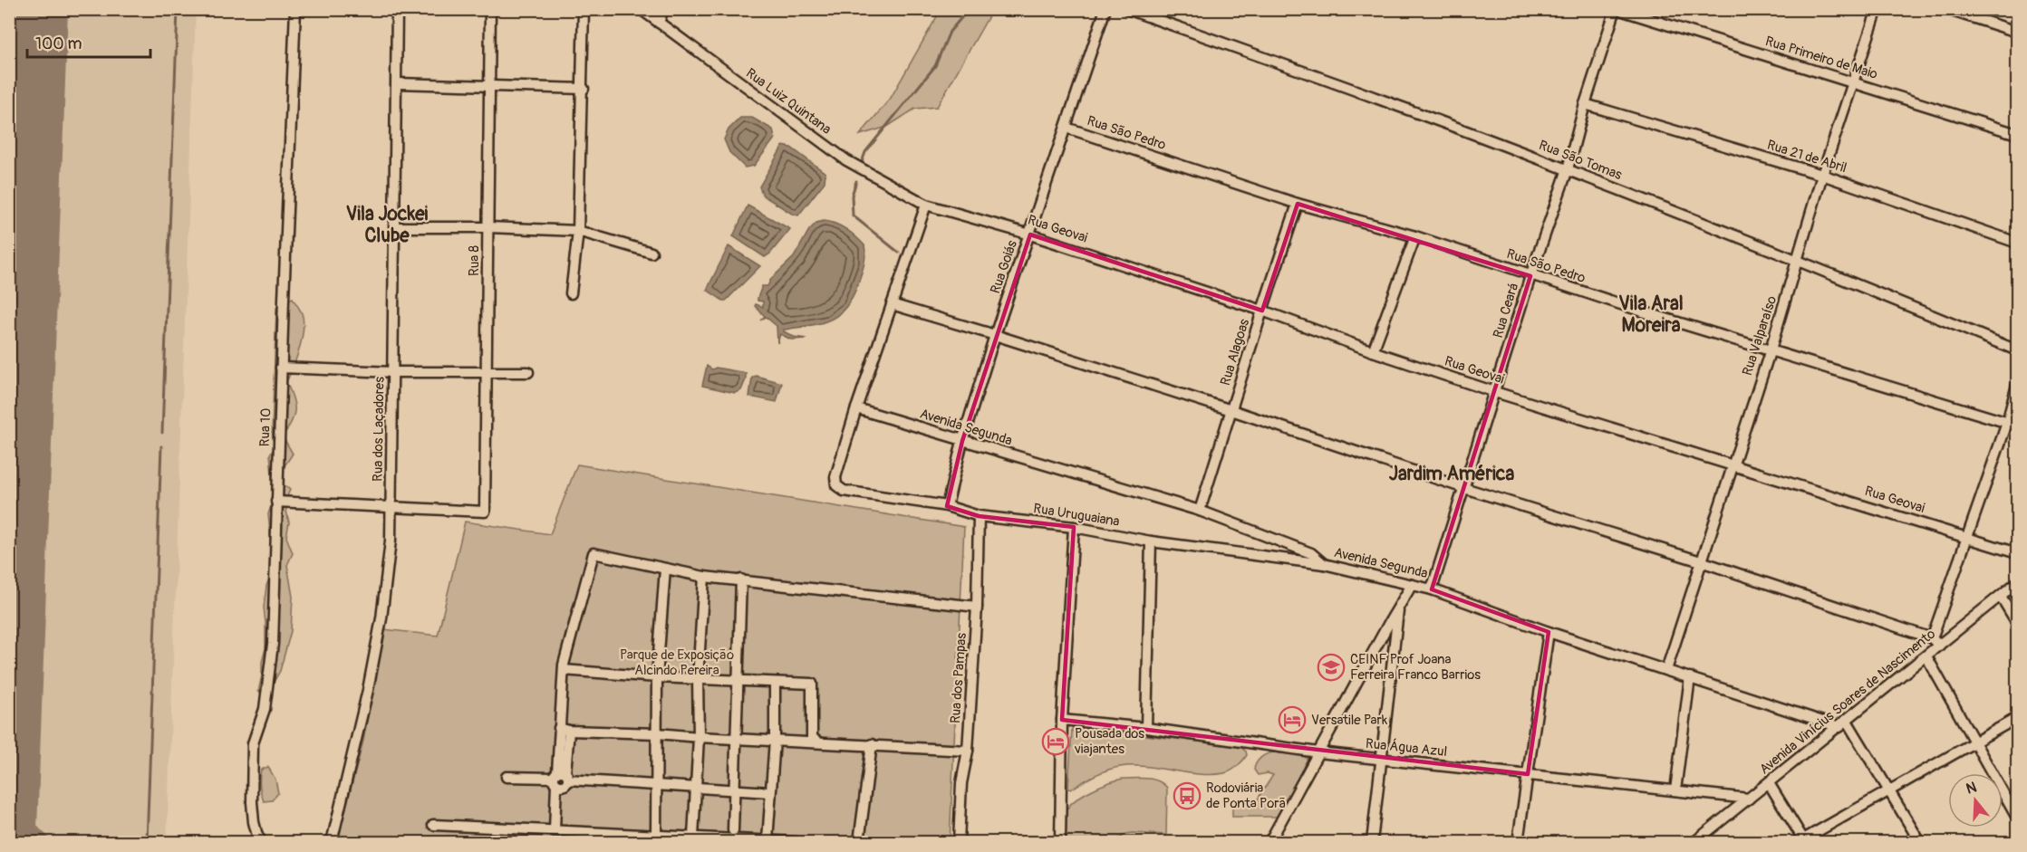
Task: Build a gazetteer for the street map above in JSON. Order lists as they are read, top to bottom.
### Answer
{
  "streets": {
    "street": [
      "Rua Primeiro de Maio",
      "Rua Luiz Quintana",
      "Rua São Pedro",
      "Rua 21 de Abril",
      "Rua São Tomas",
      "Rua Geovai",
      "Rua 8",
      "Rua Goiás",
      "Rua Ceará",
      "Rua Valparaíso",
      "Rua Alagoas",
      "Rua 10",
      "Avenida Segunda",
      "Rua dos Laçadores",
      "Rua Uruguaiana",
      "Rua dos Pampas",
      "Avenida Vinícius Soares de Nascimento",
      "Rua Água Azul"
    ]
  },
  "crossings": [
    ["Rua Primeiro de Maio", "Rua Ceará"],
    ["Rua Primeiro de Maio", "Rua Valparaíso"],
    ["Rua Luiz Quintana", "Rua Geovai"],
    ["Rua São Pedro", "Rua Goiás"],
    ["Rua São Pedro", "Rua Ceará"],
    ["Rua São Pedro", "Rua Valparaíso"],
    ["Rua São Pedro", "Rua Alagoas"],
    ["Rua 21 de Abril", "Rua Ceará"],
    ["Rua 21 de Abril", "Rua Valparaíso"],
    ["Rua São Tomas", "Rua Ceará"],
    ["Rua São Tomas", "Rua Valparaíso"],
    ["Rua Geovai", "Rua Goiás"],
    ["Rua Geovai", "Rua Ceará"],
    ["Rua Geovai", "Rua Valparaíso"],
    ["Rua Geovai", "Rua Alagoas"],
    ["Rua 8", "Rua dos Laçadores"],
    ["Rua Goiás", "Avenida Segunda"],
    ["Rua Goiás", "Rua Uruguaiana"],
    ["Rua Ceará", "Avenida Segunda"],
    ["Rua Valparaíso", "Avenida Segunda"],
    ["Rua Alagoas", "Avenida Segunda"],
    ["Avenida Segunda", "Rua Uruguaiana"],
    ["Avenida Segunda", "Avenida Vinícius Soares de Nascimento"],
    ["Rua Uruguaiana", "Rua dos Pampas"],
    ["Avenida Vinícius Soares de Nascimento", "Rua Água Azul"]
  ],
  "districts": ["Vila Jockei Clube", "Vila Aral Moreira", "Jardim América"],
  "parks": ["Parque de Exposição Alcindo Pereira"],
  "places": {
    "school or university": ["CEINF Prof Joana Ferreira Franco Barrios"],
    "hotel": ["Versatile Park", "Pousada dos viajantes"],
    "bus stop": ["Rodoviária de Ponta Porã"]
  },
  "scale_bar": "100 m",
  "north": "top"
}
